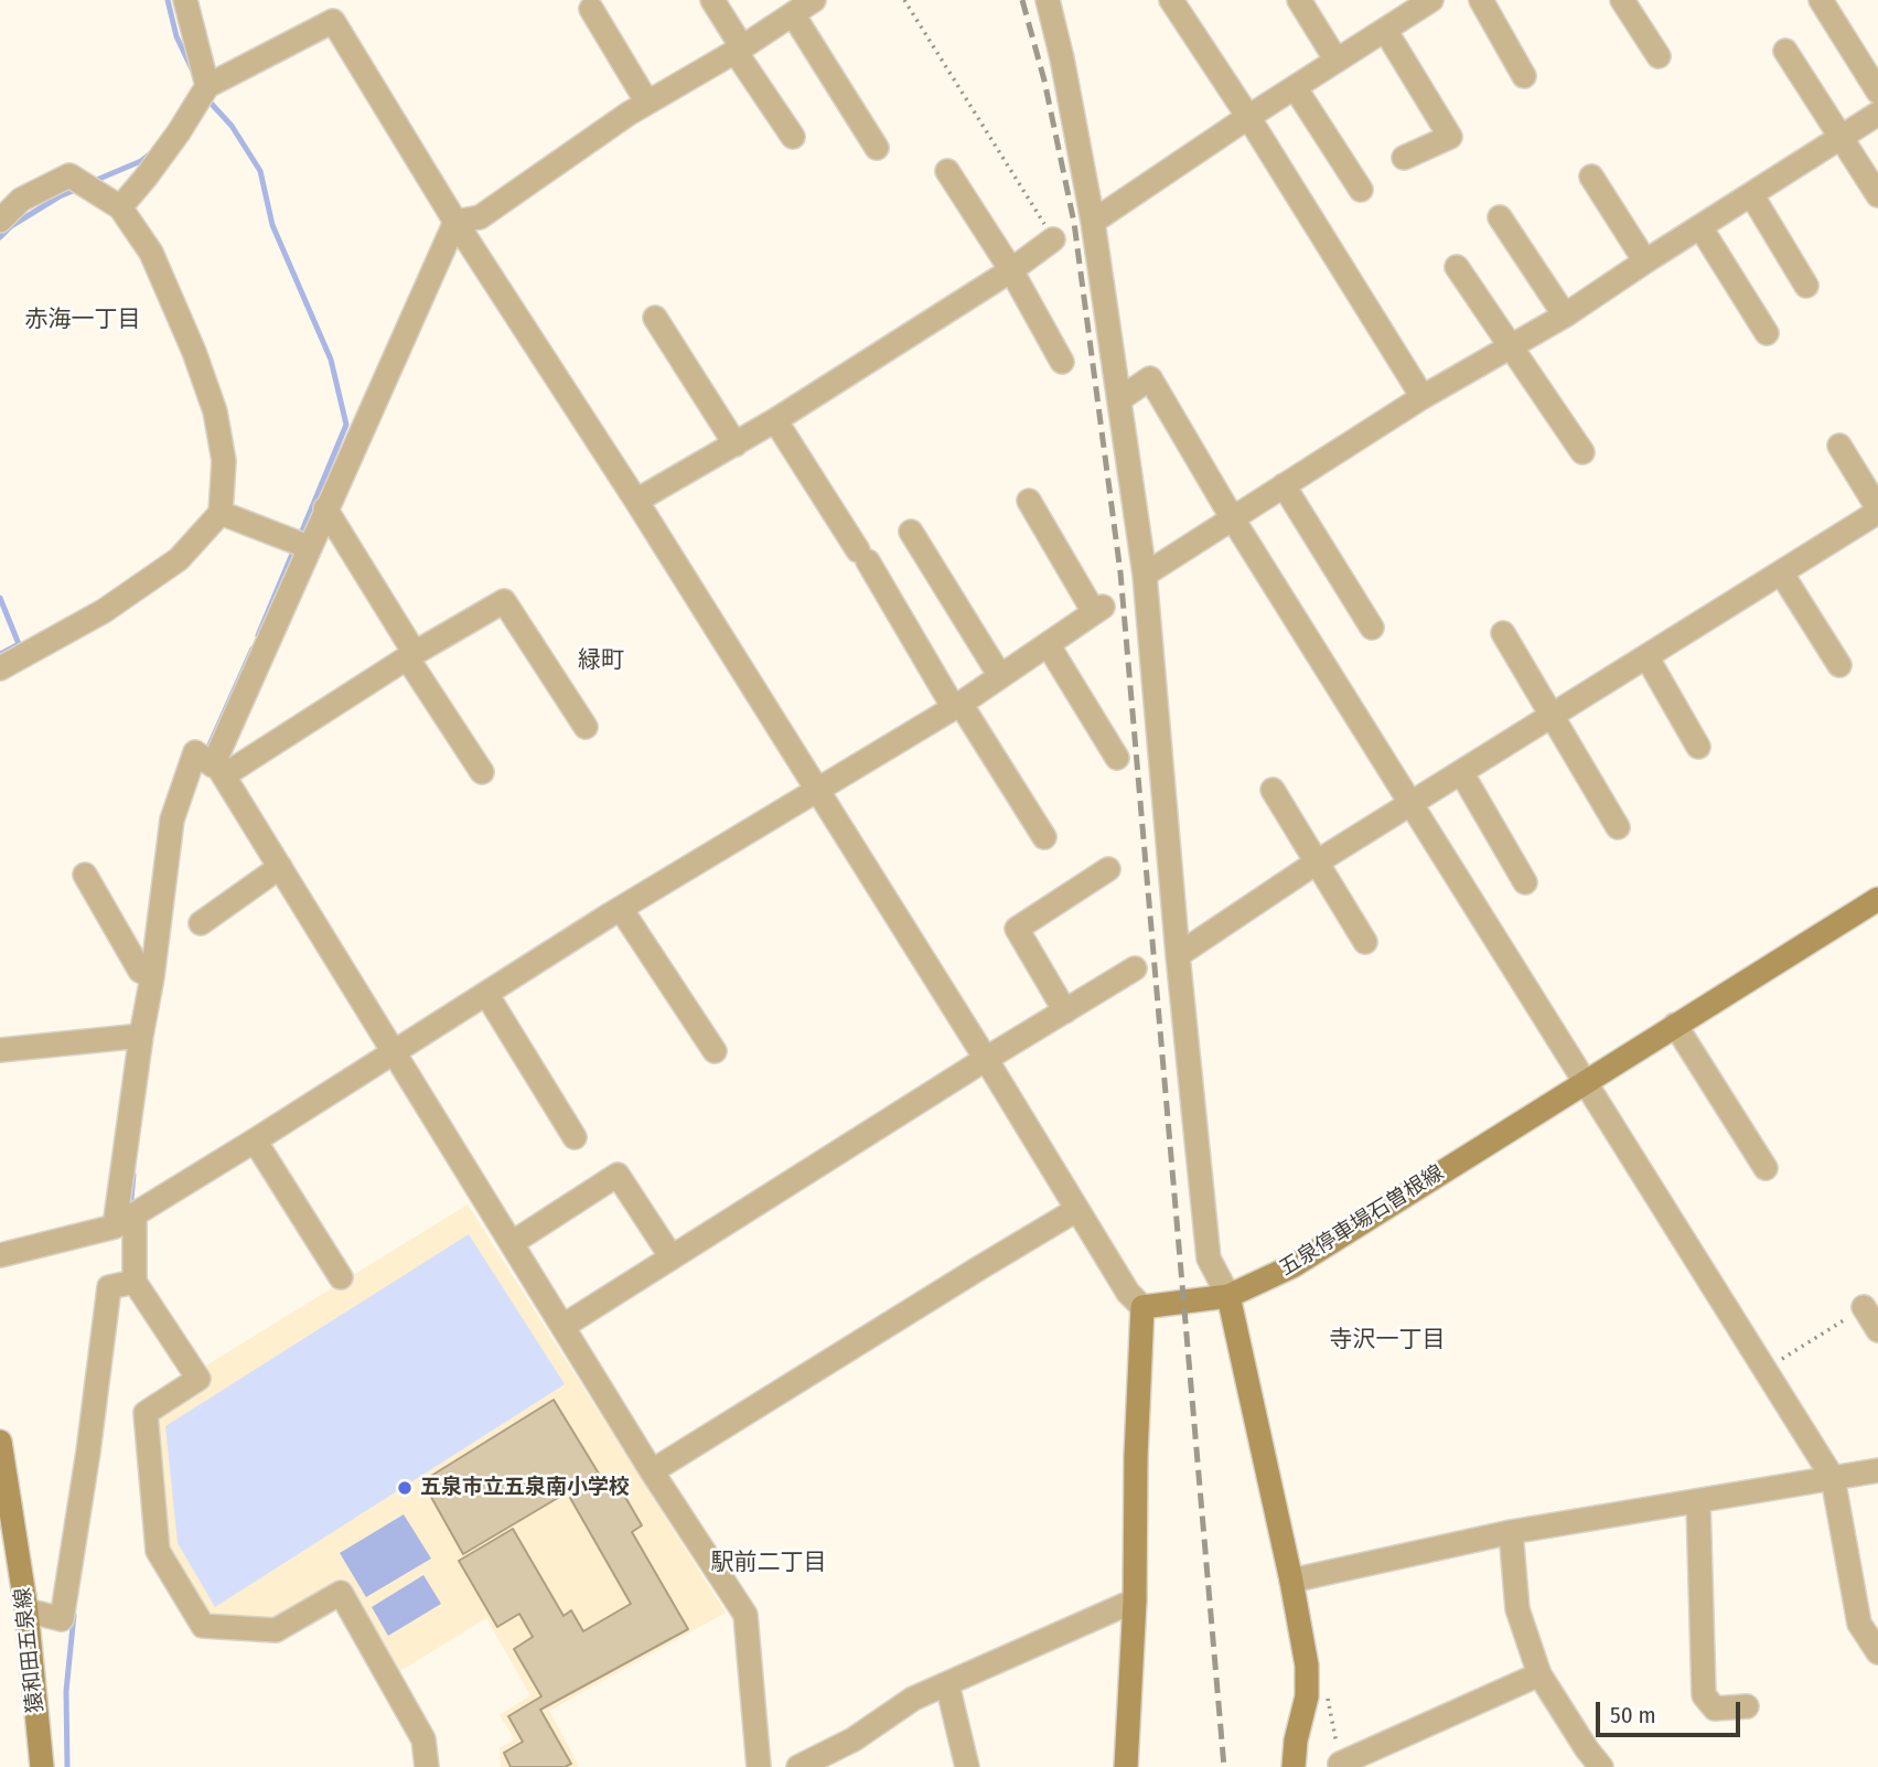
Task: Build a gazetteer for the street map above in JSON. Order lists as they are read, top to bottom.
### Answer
{
  "streets": {
    "main road": ["五泉停車場石曽根線", "猿和田五泉線"]
  },
  "districts": [
    "赤海一丁目",
    "緑町",
    "寺沢一丁目",
    "駅前二丁目"
  ],
  "places": ["五泉市立五泉南小学校"],
  "scale_bar": "50 m"
}
